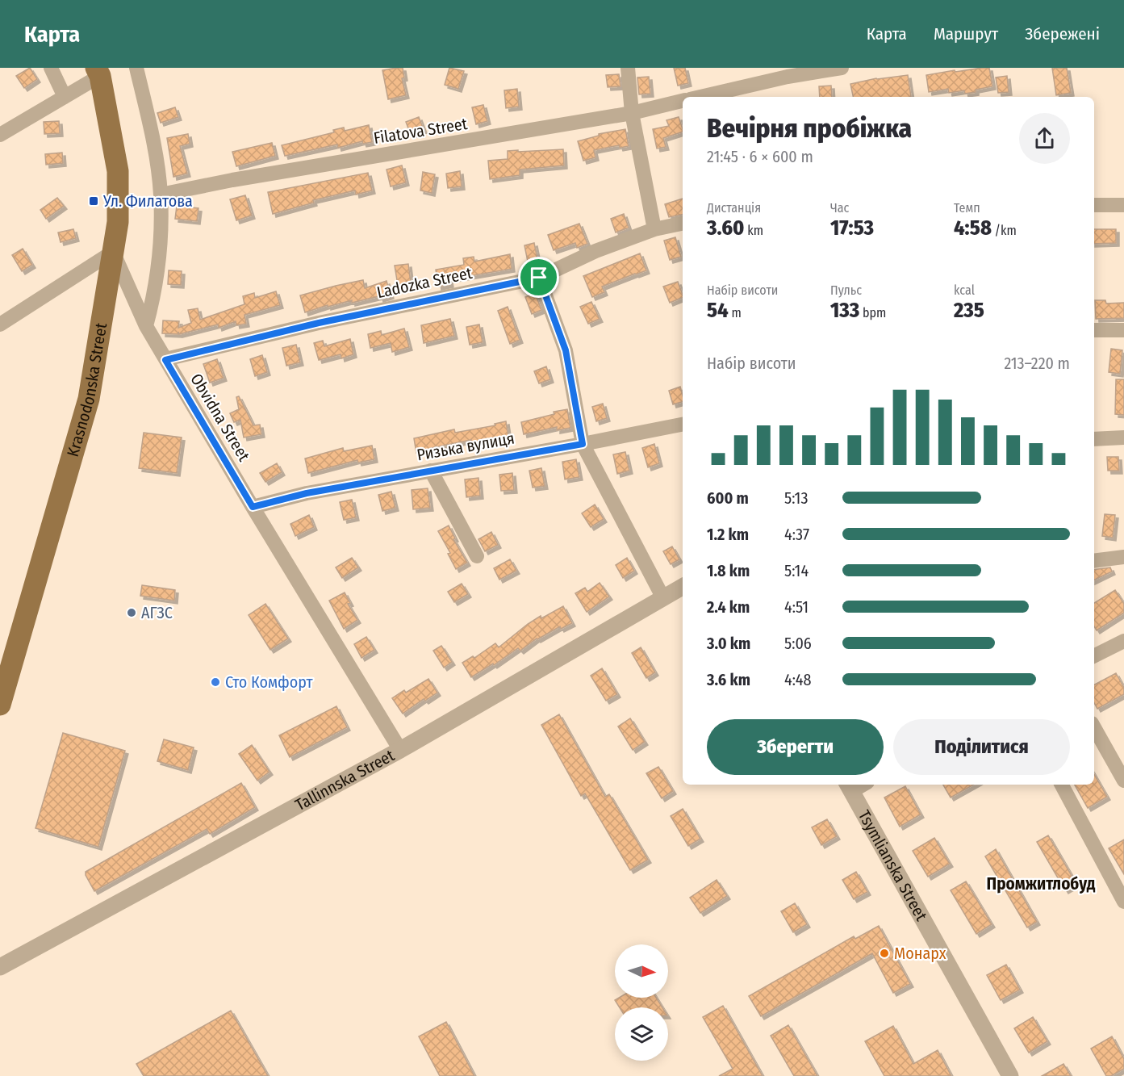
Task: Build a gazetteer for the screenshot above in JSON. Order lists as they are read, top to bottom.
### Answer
{
  "streets": {
    "main road": ["Krasnodonska Street"],
    "street": [
      "Filatova Street",
      "Ladozka Street",
      "Obvidna Street",
      "Ризька вулиця",
      "Tallinnska Street",
      "Tsymlianska Street"
    ]
  },
  "crossings": [
    ["Ladozka Street", "Obvidna Street"],
    ["Krasnodonska Street", "Obvidna Street"],
    ["Obvidna Street", "Ризька вулиця"],
    ["Obvidna Street", "Tallinnska Street"]
  ],
  "districts": ["Промжитлобуд"],
  "places": {
    "transit": ["Ул. Филатова"],
    "other": ["АГЗС", "Сто Комфорт", "Монарх"]
  },
  "north": "right",
  "page": {
    "header": "Карта",
    "nav": ["Карта", "Маршрут", "Збережені"],
    "heading": ["Вечірня пробіжка", "21:45 · 6 × 600 m"],
    "stats": [
      ["Дистанція", "3.60 km"],
      ["Час", "17:53"],
      ["Темп", "4:58 /km"],
      ["Набір висоти", "54 m"],
      ["Пульс", "133 bpm"],
      ["kcal", "235"]
    ],
    "chart": ["Набір висоти", "213–220 m"],
    "list": [
      {
        "name": "600 m",
        "note": "5:13"
      },
      {
        "name": "1.2 km",
        "note": "4:37"
      },
      {
        "name": "1.8 km",
        "note": "5:14"
      },
      {
        "name": "2.4 km",
        "note": "4:51"
      },
      {
        "name": "3.0 km",
        "note": "5:06"
      },
      {
        "name": "3.6 km",
        "note": "4:48"
      }
    ],
    "buttons": ["Зберегти", "Поділитися"]
  }
}
